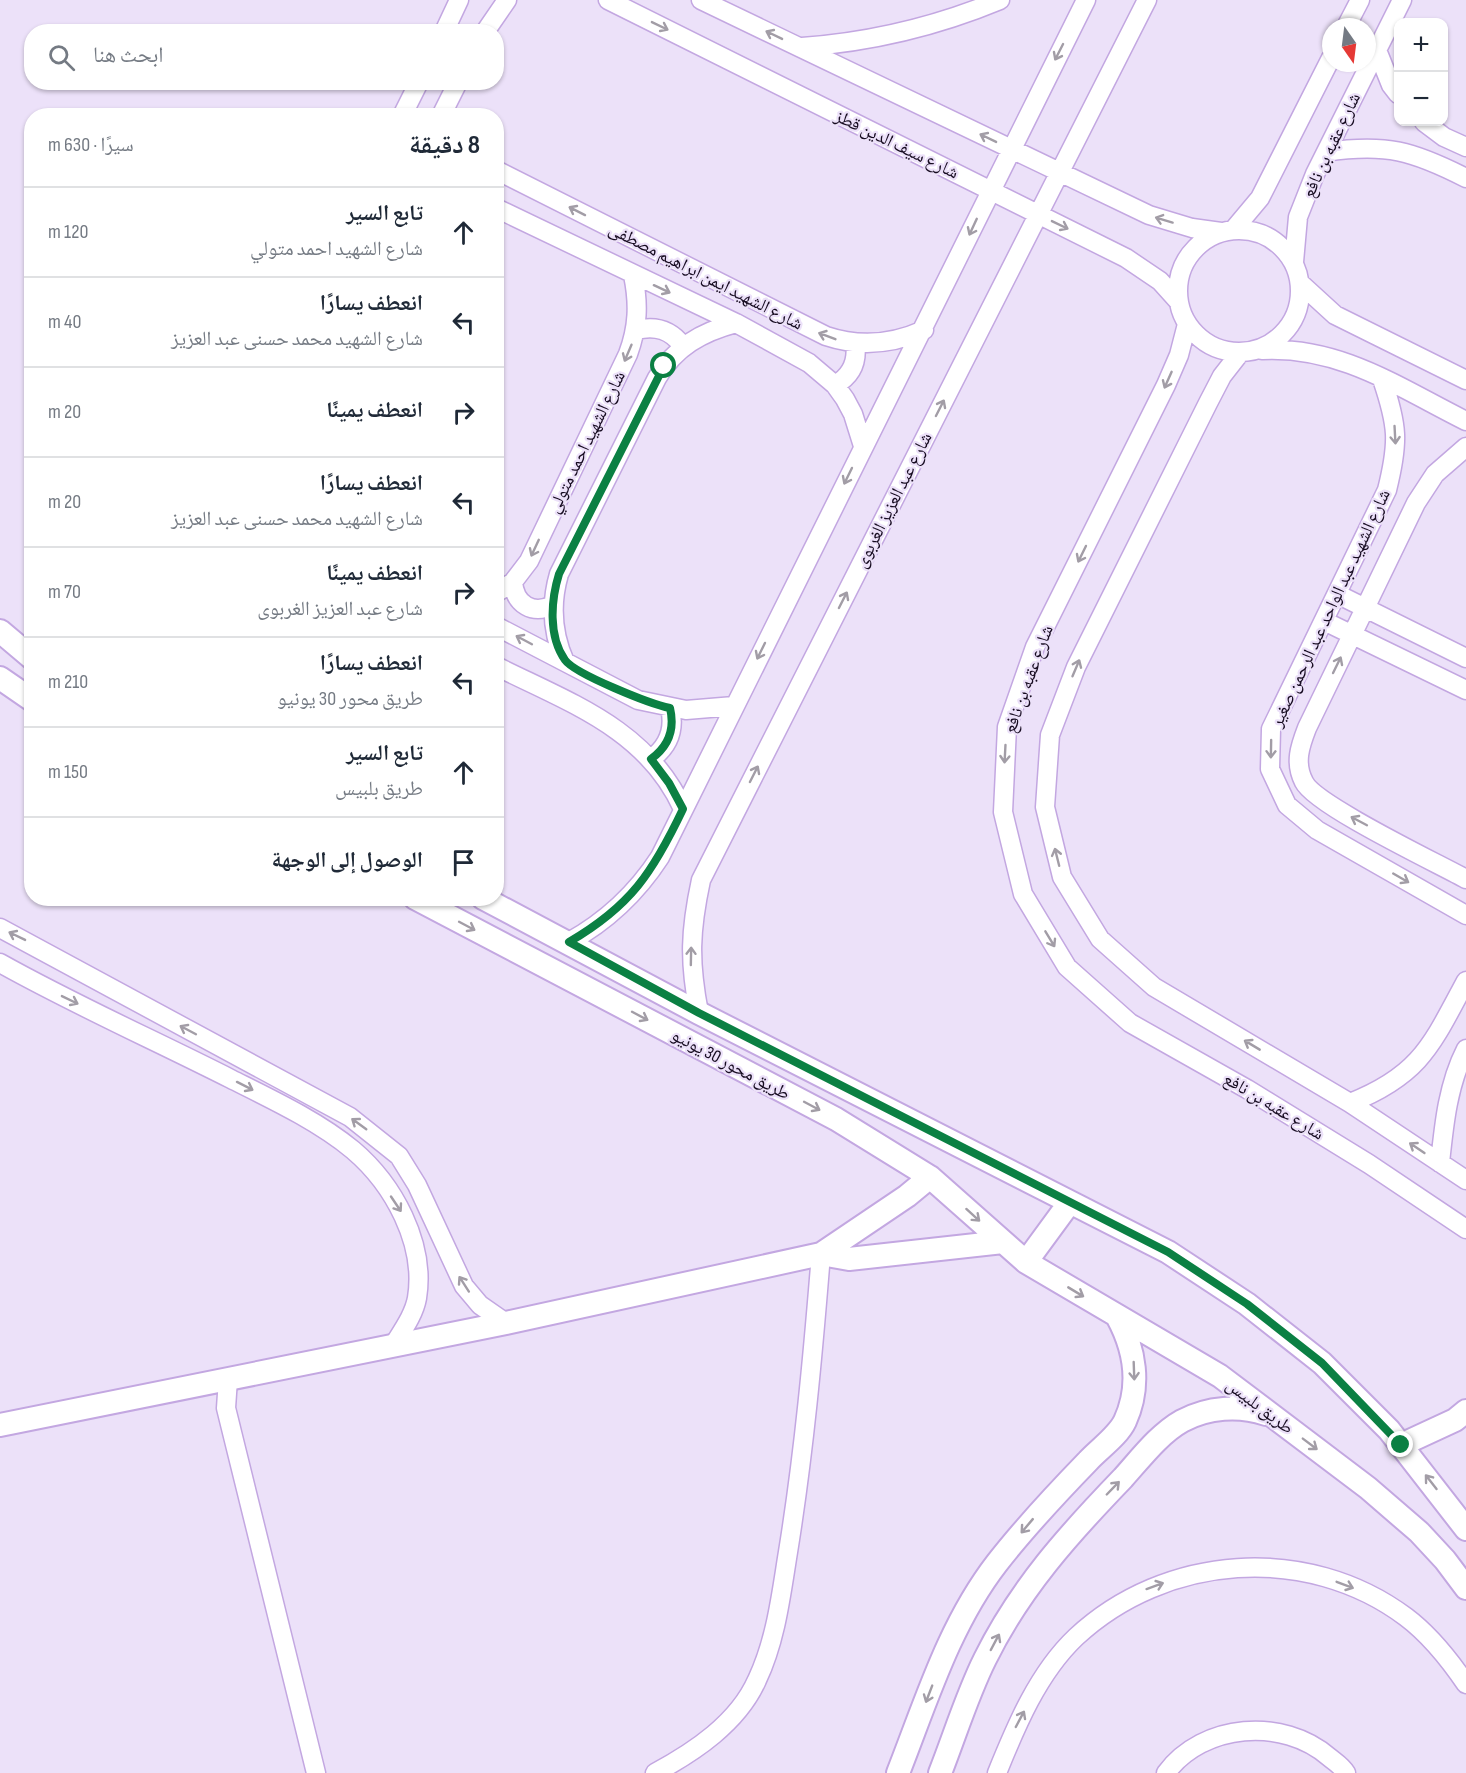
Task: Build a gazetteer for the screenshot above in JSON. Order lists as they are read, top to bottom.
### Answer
{
  "streets": {
    "street": [
      "شارع سيف الدين قطز",
      "شارع عقبه بن نافع",
      "شارع الشهيد ايمن ابراهيم مصطفى",
      "شارع الشهيد احمد متولي",
      "شارع عبد العزيز الغربوى",
      "شارع الشهيد عبد الواحد عبد الرحمن صغير",
      "طريق محور 30 يونيو",
      "طريق بلبيس"
    ]
  },
  "crossings": [
    ["شارع سيف الدين قطز", "شارع عقبه بن نافع"],
    ["شارع سيف الدين قطز", "شارع عبد العزيز الغربوى"],
    ["شارع الشهيد ايمن ابراهيم مصطفى", "شارع الشهيد احمد متولي"],
    ["شارع عبد العزيز الغربوى", "طريق محور 30 يونيو"],
    ["طريق محور 30 يونيو", "طريق بلبيس"]
  ],
  "one_way": ["شارع عقبه بن نافع"],
  "north": "bottom",
  "page": {
    "map_buttons": ["+", "−"],
    "search": "ابحث هنا",
    "heading": ["8 دقيقة", "سيرًا · 630 m"],
    "list": [
      ["تابع السير", "شارع الشهيد احمد متولي", "120 m"],
      ["انعطف يسارًا", "شارع الشهيد محمد حسنى عبد العزيز", "40 m"],
      ["انعطف يمينًا", "20 m"],
      ["انعطف يسارًا", "شارع الشهيد محمد حسنى عبد العزيز", "20 m"],
      ["انعطف يمينًا", "شارع عبد العزيز الغربوى", "70 m"],
      ["انعطف يسارًا", "طريق محور 30 يونيو", "210 m"],
      ["تابع السير", "طريق بلبيس", "150 m"],
      "الوصول إلى الوجهة"
    ]
  }
}
